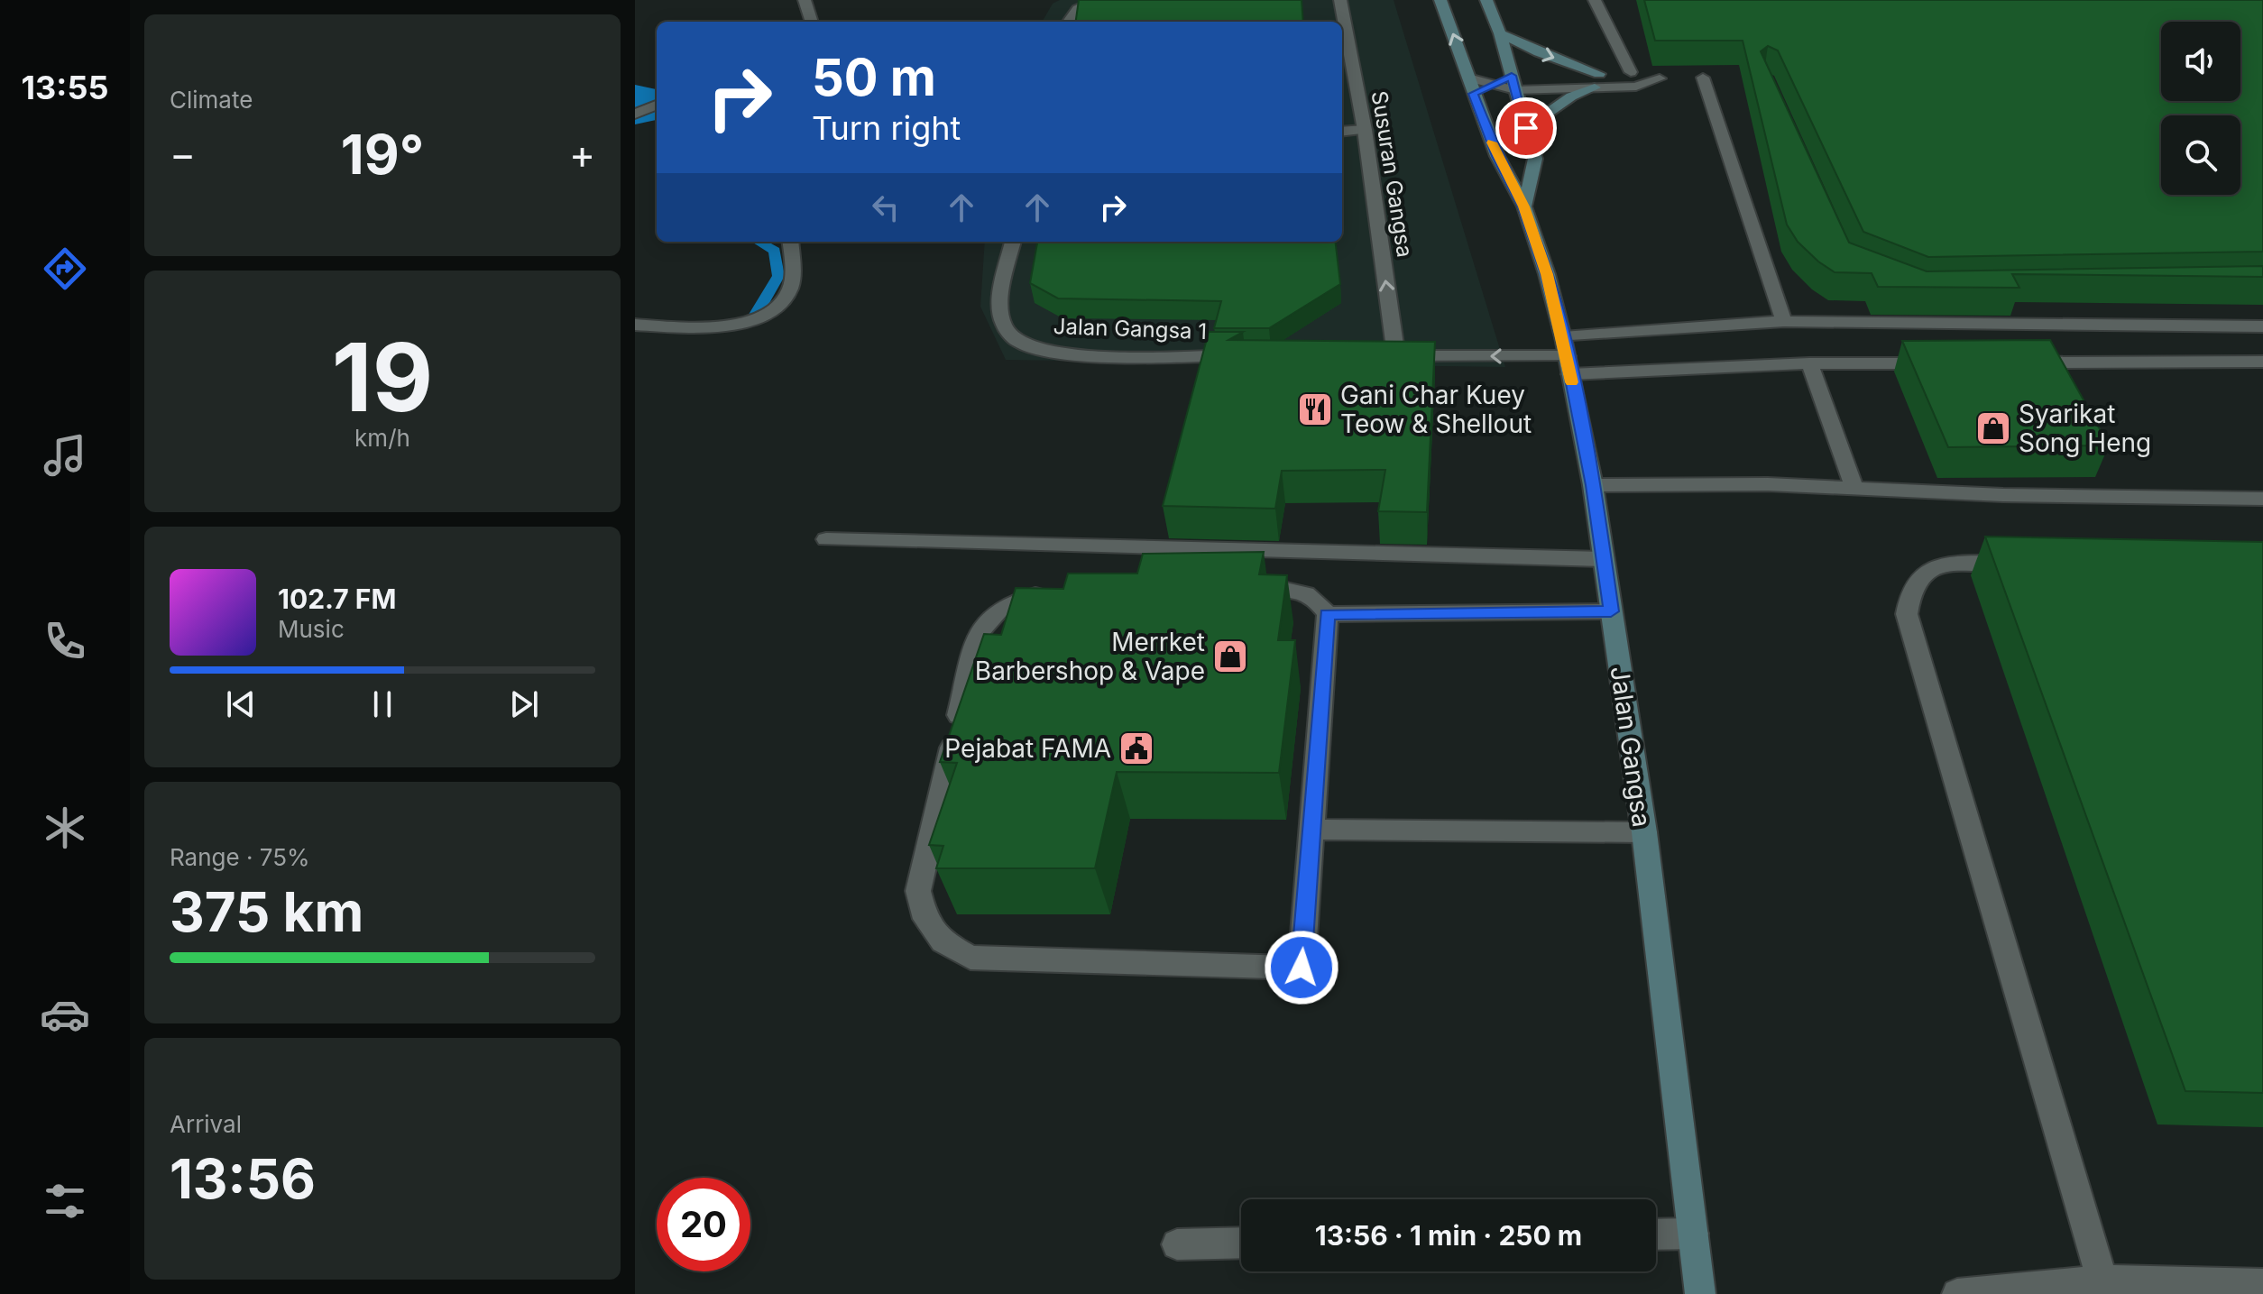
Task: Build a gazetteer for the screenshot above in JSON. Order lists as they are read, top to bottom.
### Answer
{
  "streets": {
    "main road": ["Jalan Gangsa"],
    "street": ["Susuran Gangsa", "Jalan Gangsa 1"]
  },
  "crossings": [
    ["Susuran Gangsa", "Jalan Gangsa"]
  ],
  "places": {
    "restaurant": ["Gani Char Kuey Teow & Shellout"],
    "shop": ["Syarikat Song Heng", "Merrket Barbershop & Vape"],
    "public building": ["Pejabat FAMA"]
  },
  "page": {
    "tabs": "13:55",
    "tile": [
      "Climate",
      ["19", "km/h"],
      ["Range · 75%", "375 km"],
      ["Arrival", "13:56"]
    ],
    "turn": ["50 m", "Turn right"],
    "heat": ["−", "19°", "+"],
    "song": ["102.7 FM", "Music"],
    "limit": "20",
    "trip": "13:56 · 1 min · 250 m"
  }
}
